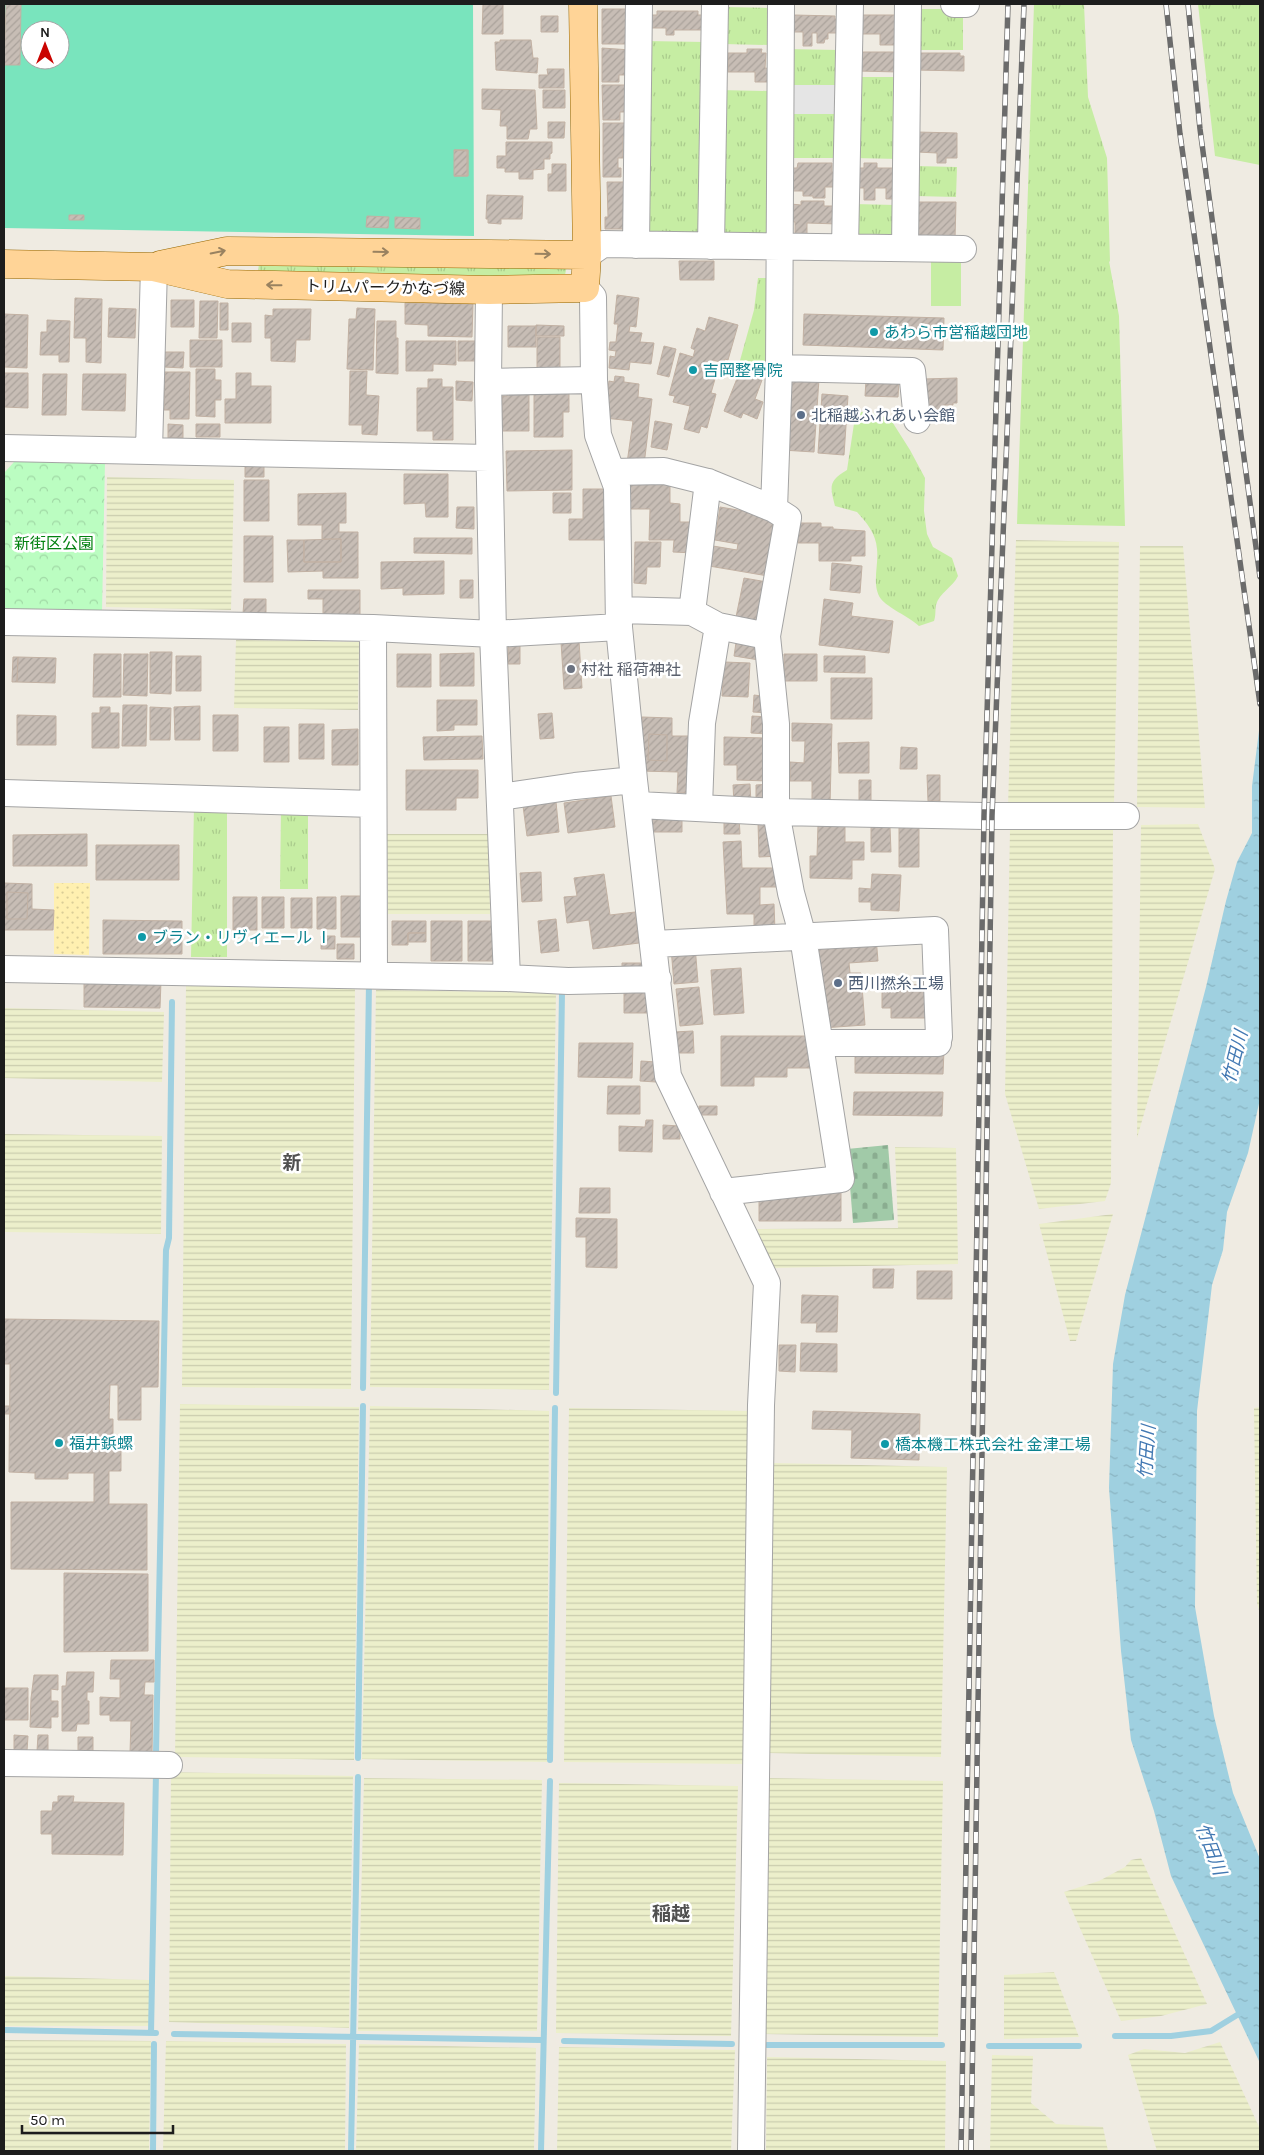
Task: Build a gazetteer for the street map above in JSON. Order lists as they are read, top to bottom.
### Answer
{
  "streets": {
    "main road": ["トリムパークかなづ線"]
  },
  "districts": ["新", "稲越"],
  "water": ["竹田川"],
  "parks": ["新街区公園"],
  "places": [
    "あわら市営稲越団地",
    "吉岡整骨院",
    "北稲越ふれあい会館",
    "村社 稲荷神社",
    "ブラン・リヴィエール Ⅰ",
    "西川撚糸工場",
    "福井鋲螺",
    "橋本機工株式会社 金津工場"
  ],
  "scale_bar": "50 m",
  "north": "top"
}
